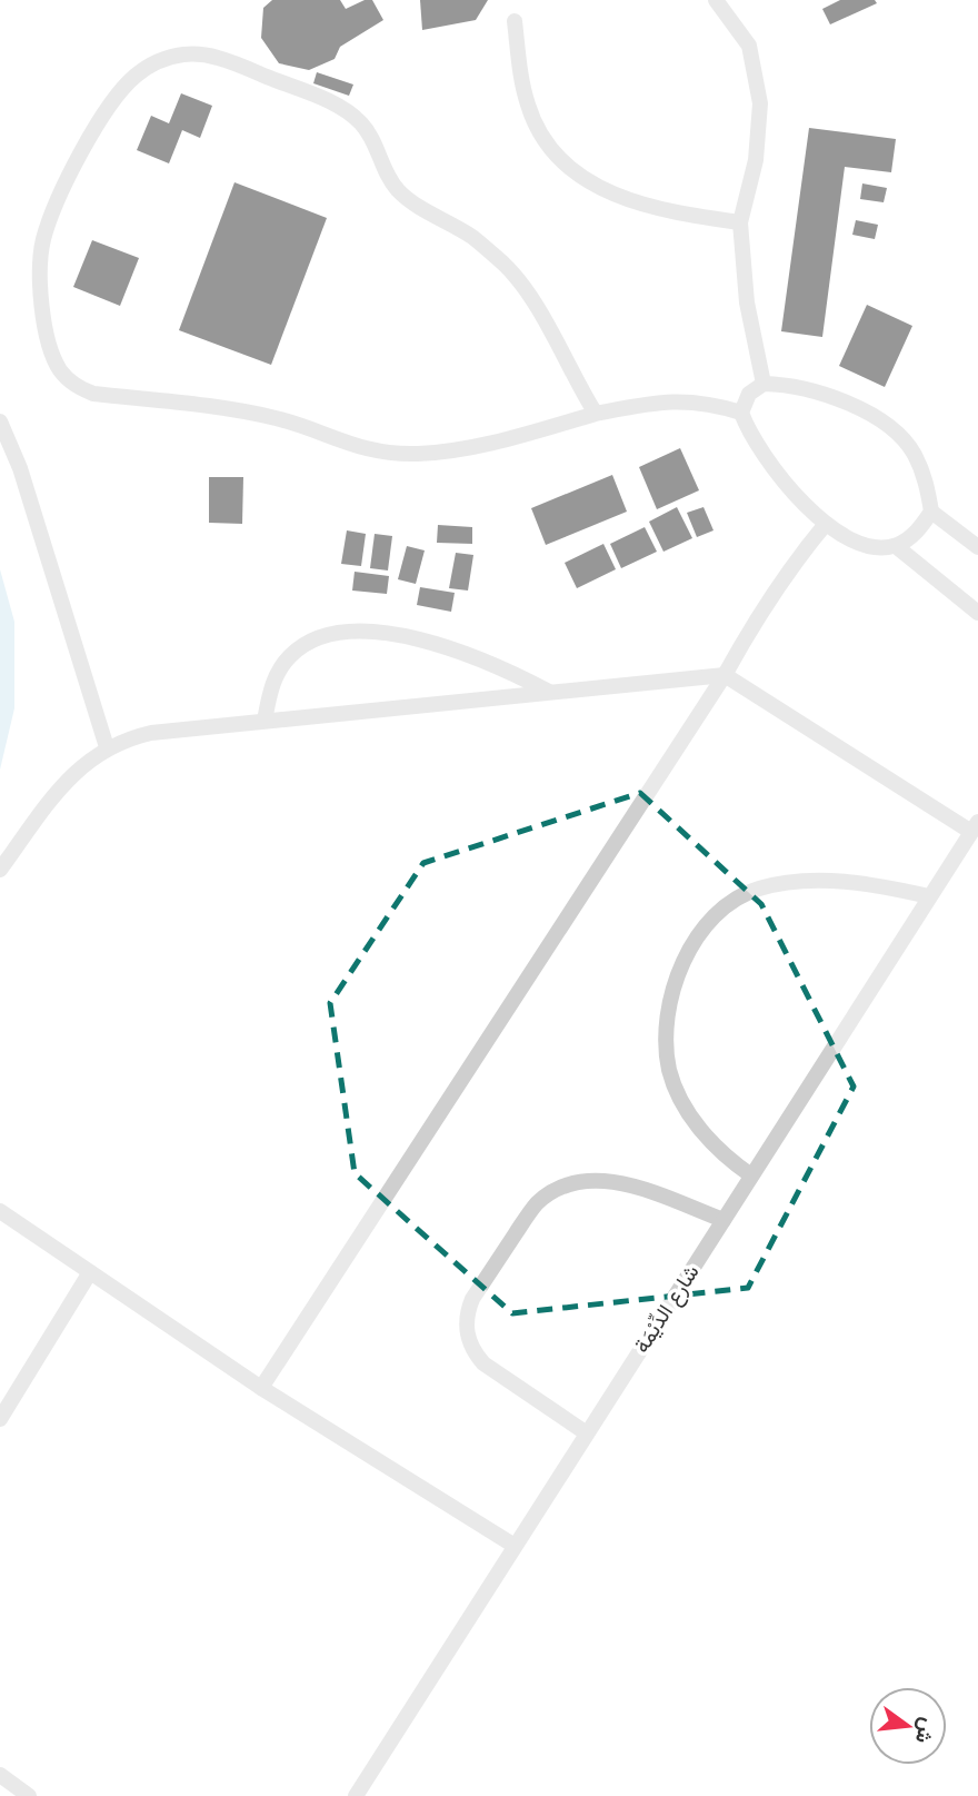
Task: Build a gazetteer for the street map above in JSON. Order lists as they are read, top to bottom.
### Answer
{
  "streets": {
    "lane": ["شارع الدِّيْمَة"]
  },
  "north": "right"
}
